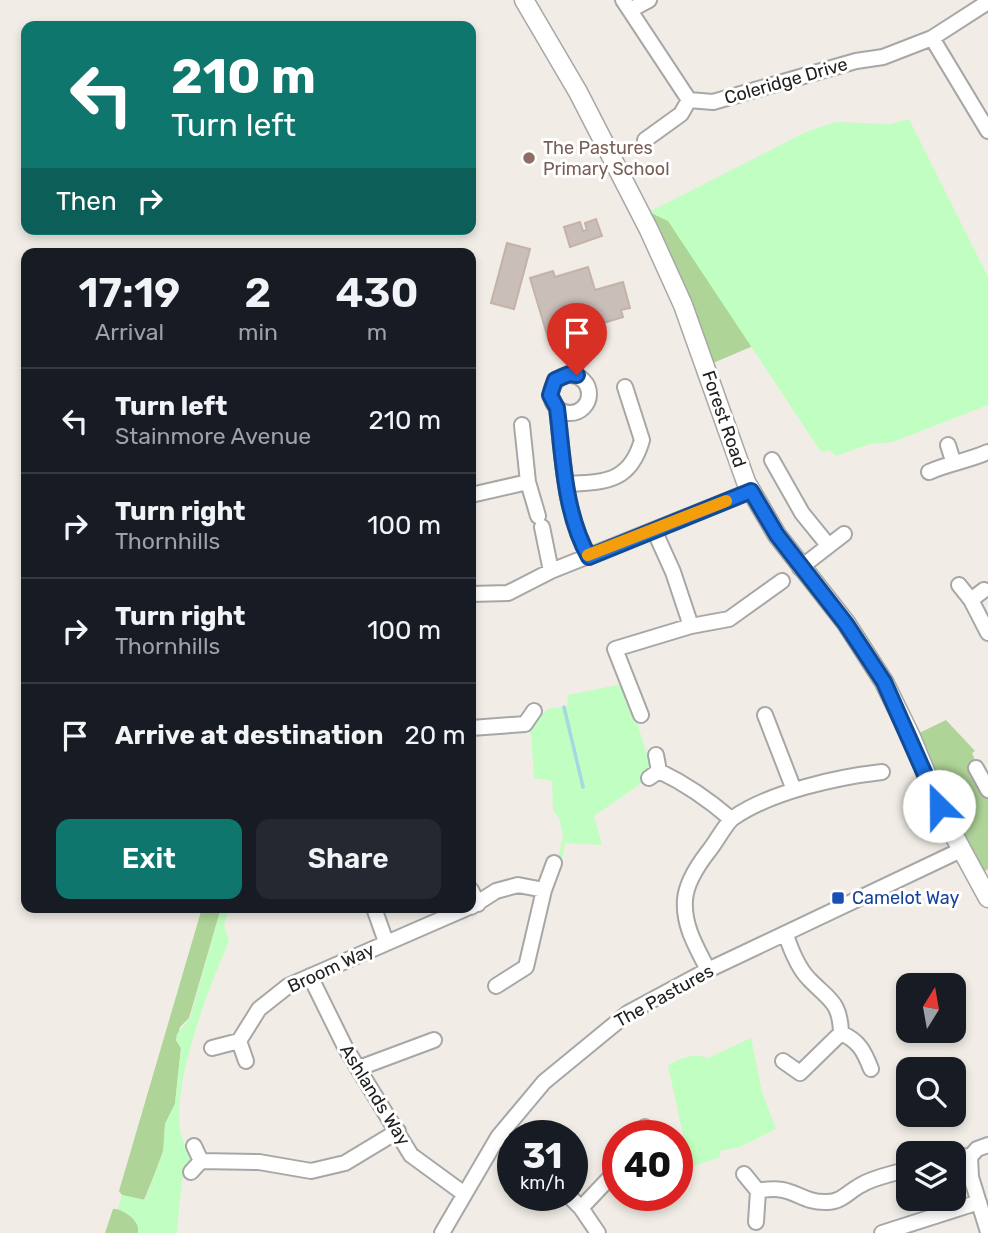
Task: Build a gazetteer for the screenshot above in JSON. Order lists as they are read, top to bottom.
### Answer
{
  "streets": {
    "street": [
      "Coleridge Drive",
      "Forest Road",
      "Broom Way",
      "The Pastures",
      "Ashlands Way"
    ]
  },
  "crossings": [
    ["Forest Road", "The Pastures"],
    ["Broom Way", "Ashlands Way"],
    ["The Pastures", "Ashlands Way"]
  ],
  "places": {
    "other": ["The Pastures Primary School"],
    "transit": ["Camelot Way"]
  },
  "north": "top",
  "page": {
    "turn": ["210 m", "Turn left"],
    "then": "Then",
    "eta": [
      "17:19",
      "Arrival",
      "2",
      "min",
      "430",
      "m"
    ],
    "list": [
      {
        "name": "Turn left",
        "note": "Stainmore Avenue",
        "value": "210 m"
      },
      {
        "name": "Turn right",
        "note": "Thornhills",
        "value": "100 m"
      },
      {
        "name": "Turn right",
        "note": "Thornhills",
        "value": "100 m"
      },
      {
        "name": "Arrive at destination",
        "value": "20 m"
      }
    ],
    "buttons": ["Exit", "Share"],
    "speed": "31 km/h",
    "limit": "40"
  }
}
